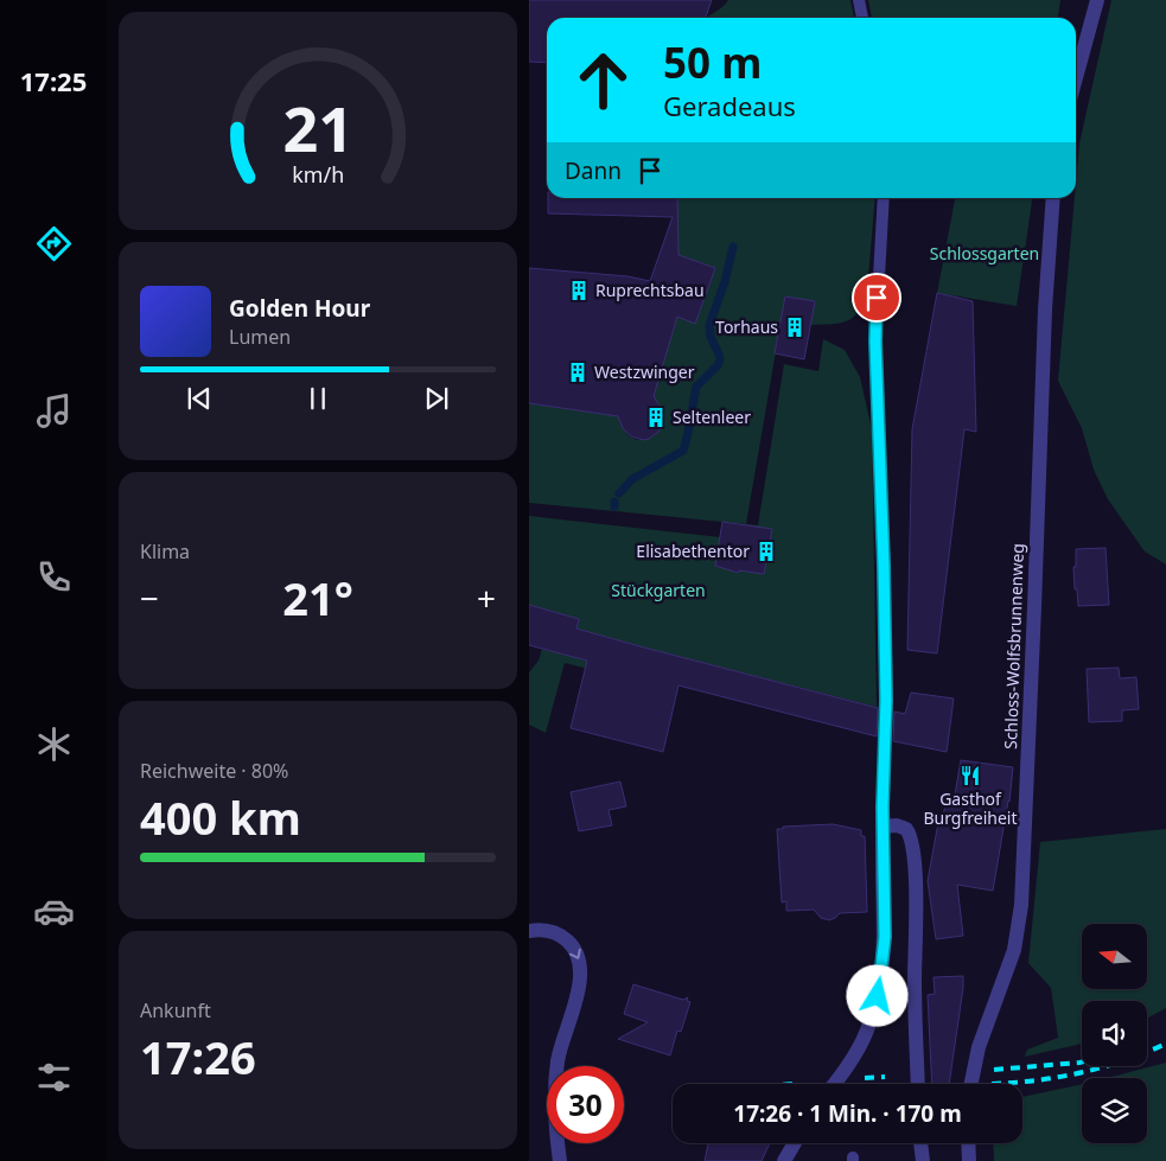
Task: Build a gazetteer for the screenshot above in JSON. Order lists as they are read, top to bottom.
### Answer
{
  "streets": {
    "street": ["Schloss-Wolfsbrunnenweg"]
  },
  "parks": ["Schlossgarten", "Stückgarten"],
  "places": {
    "building": [
      "Ruprechtsbau",
      "Torhaus",
      "Westzwinger",
      "Seltenleer",
      "Elisabethentor"
    ],
    "restaurant": ["Gasthof Burgfreiheit"]
  },
  "north": "left",
  "page": {
    "tabs": "17:25",
    "turn": ["50 m", "Geradeaus"],
    "then": "Dann",
    "song": ["Golden Hour", "Lumen"],
    "tile": [
      "Klima",
      ["Reichweite · 80%", "400 km"],
      ["Ankunft", "17:26"]
    ],
    "heat": ["−", "21°", "+"],
    "limit": "30",
    "trip": "17:26 · 1 Min. · 170 m",
    "gauge": ["21", "km/h"]
  }
}
